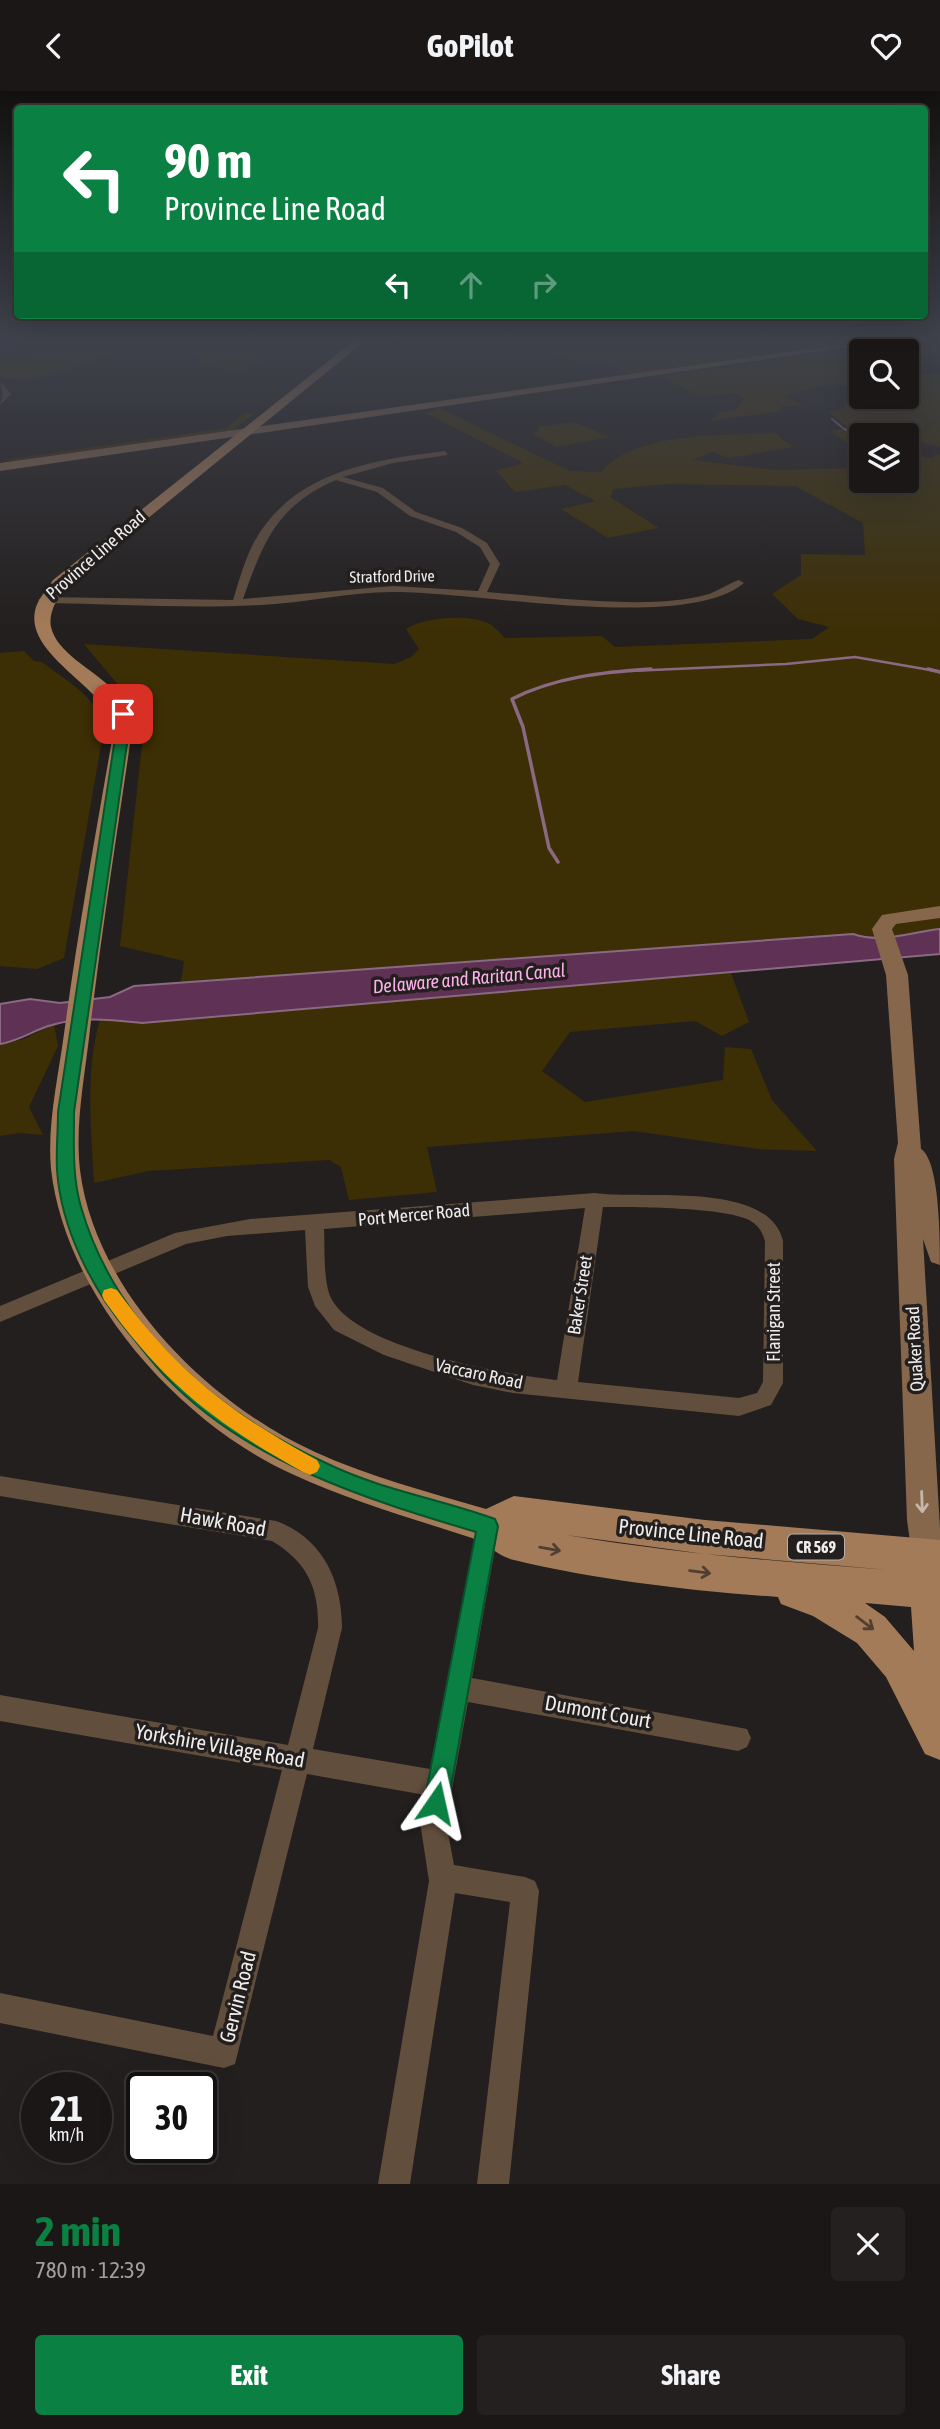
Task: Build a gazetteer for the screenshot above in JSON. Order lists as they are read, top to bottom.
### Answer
{
  "streets": {
    "main road": ["Province Line Road", "Quaker Road", "CR 569"],
    "street": [
      "Stratford Drive",
      "Port Mercer Road",
      "Baker Street",
      "Flanigan Street",
      "Vaccaro Road",
      "Hawk Road",
      "Dumont Court",
      "Yorkshire Village Road",
      "Gervin Road"
    ]
  },
  "crossings": [
    ["Province Line Road", "Stratford Drive"],
    ["Province Line Road", "Port Mercer Road"],
    ["Province Line Road", "Quaker Road"],
    ["Port Mercer Road", "Baker Street"],
    ["Port Mercer Road", "Flanigan Street"],
    ["Port Mercer Road", "Vaccaro Road"],
    ["Baker Street", "Vaccaro Road"],
    ["Flanigan Street", "Vaccaro Road"],
    ["Hawk Road", "Yorkshire Village Road"],
    ["Hawk Road", "Gervin Road"],
    ["Yorkshire Village Road", "Gervin Road"]
  ],
  "one_way": ["Quaker Road"],
  "water": ["Delaware and Raritan Canal"],
  "page": {
    "header": "GoPilot",
    "turn": ["90 m", "Province Line Road"],
    "speed": "21 km/h",
    "limit": "30",
    "heading": ["2 min", "780 m · 12:39"],
    "buttons": ["Exit", "Share"]
  }
}
